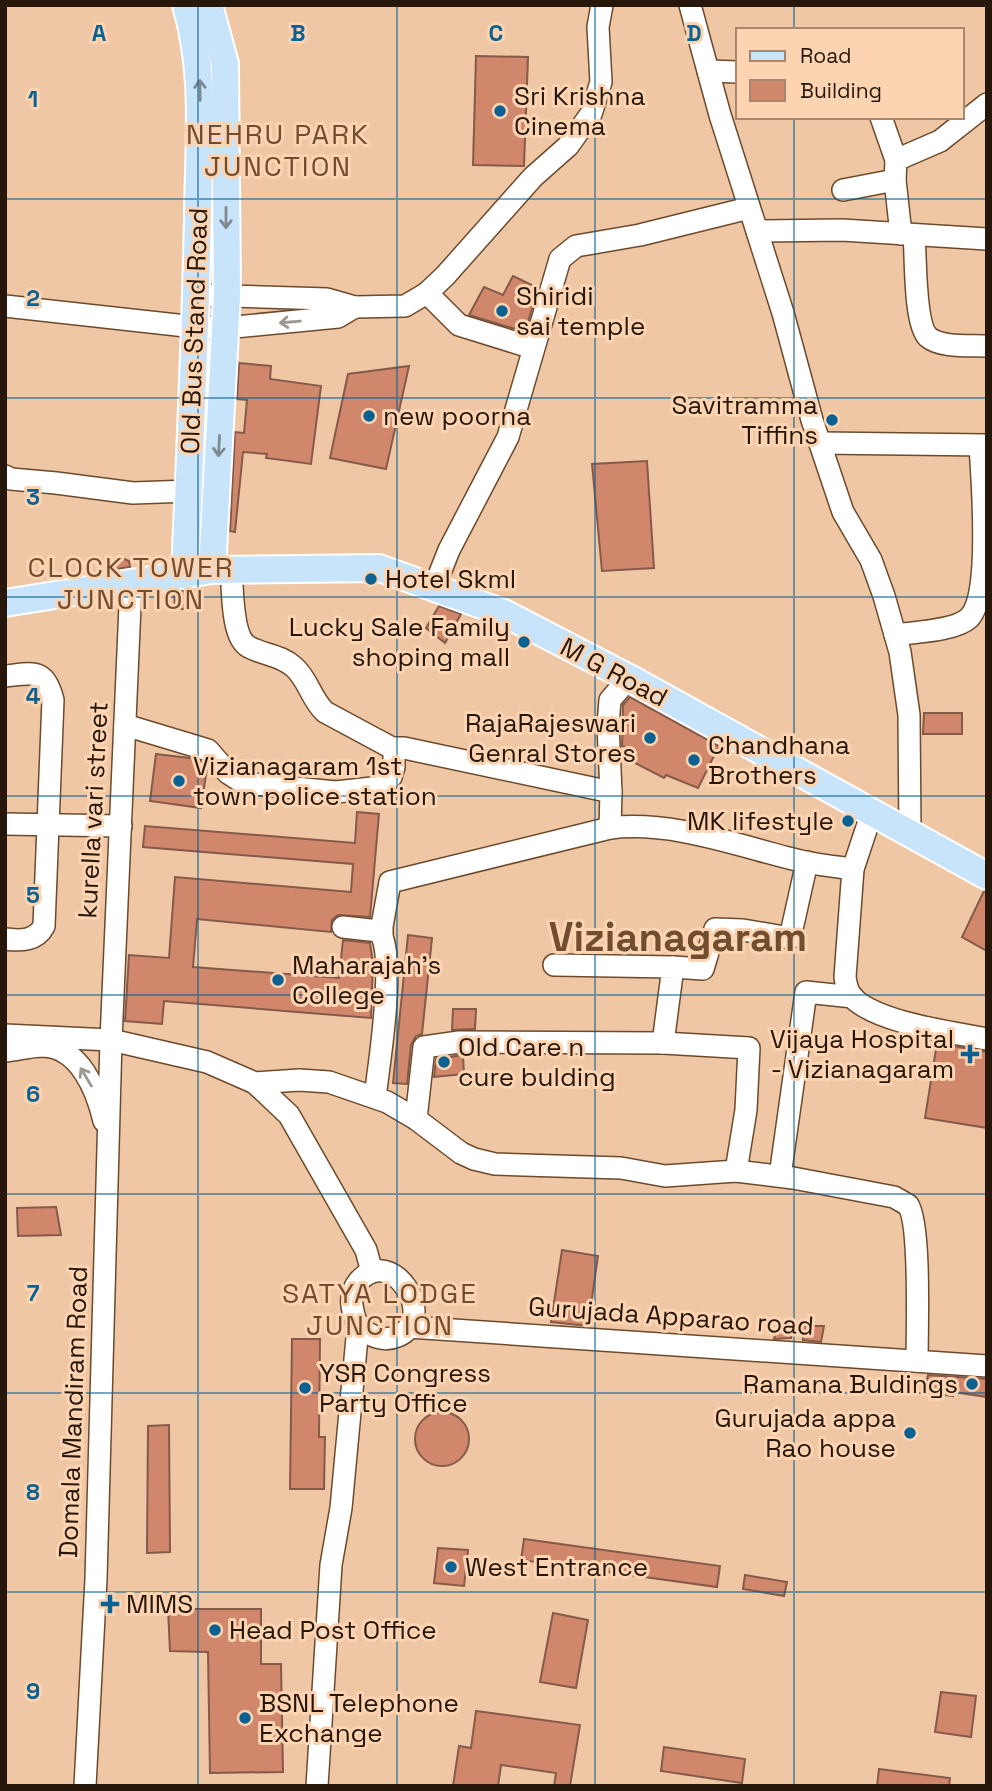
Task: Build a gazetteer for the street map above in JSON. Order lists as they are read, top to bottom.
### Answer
{
  "streets": {
    "main road": ["Old Bus Stand Road", "M G Road"],
    "street": ["kurella vari street", "Gurujada Apparao road", "Domala Mandiram Road"]
  },
  "crossings": [
    ["Old Bus Stand Road", "M G Road"],
    ["M G Road", "kurella vari street"],
    ["kurella vari street", "Domala Mandiram Road"]
  ],
  "districts": [
    "NEHRU PARK JUNCTION",
    "CLOCK TOWER JUNCTION",
    "Vizianagaram",
    "SATYA LODGE JUNCTION"
  ],
  "places": {
    "other": [
      "Sri Krishna Cinema",
      "Shiridi sai temple",
      "new poorna",
      "Savitramma Tiffins",
      "Hotel Skml",
      "Lucky Sale Family shoping mall",
      "RajaRajeswari Genral Stores",
      "Chandhana Brothers",
      "Vizianagaram 1st town police station",
      "MK lifestyle",
      "Maharajah's College",
      "Old Care n cure bulding",
      "Ramana Buldings",
      "YSR Congress Party Office",
      "Gurujada appa Rao house",
      "West Entrance",
      "Head Post Office",
      "BSNL Telephone Exchange"
    ],
    "health": ["Vijaya Hospital - Vizianagaram", "MIMS"]
  },
  "legend": ["Road", "Building"],
  "grid": {
    "columns": [
      "A",
      "B",
      "C",
      "D"
    ],
    "rows": [
      "1",
      "2",
      "3",
      "4",
      "5",
      "6",
      "7",
      "8",
      "9"
    ]
  }
}
